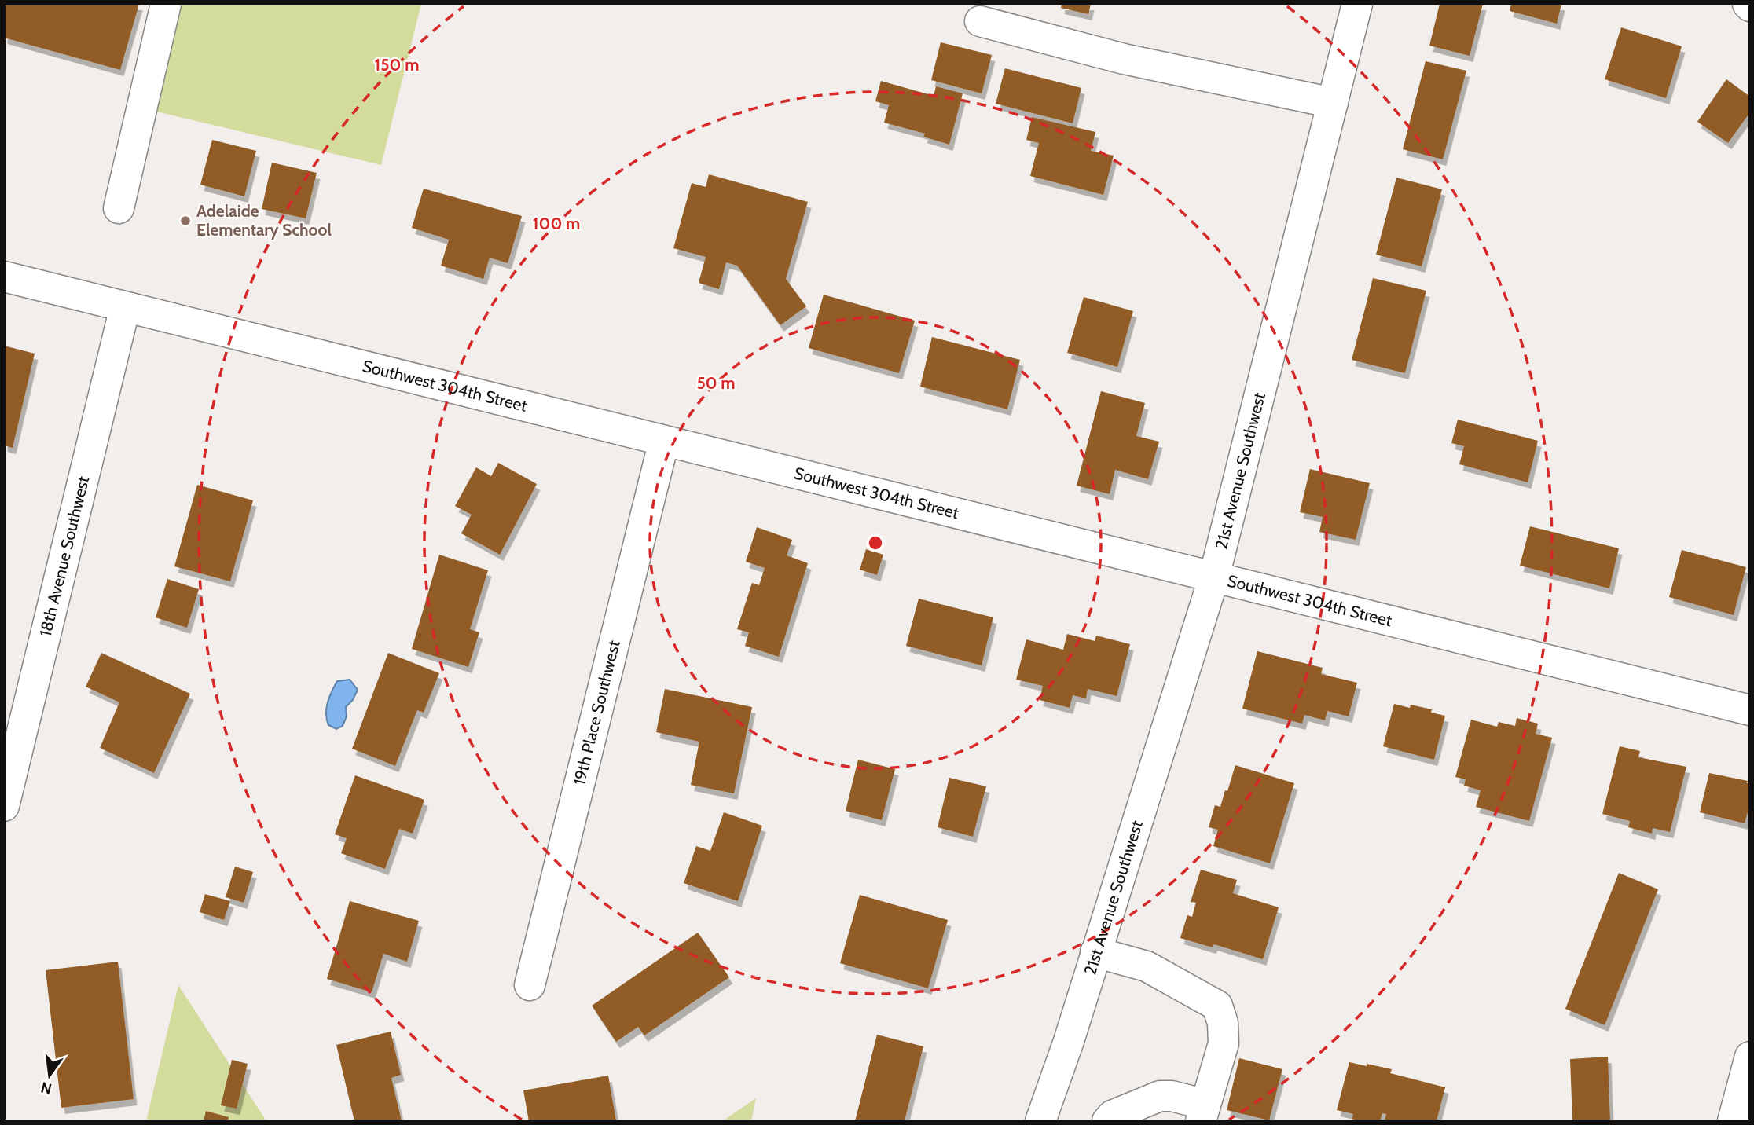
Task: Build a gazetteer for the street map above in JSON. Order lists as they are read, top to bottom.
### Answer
{
  "streets": {
    "street": [
      "Southwest 304th Street",
      "21st Avenue Southwest",
      "18th Avenue Southwest",
      "19th Place Southwest"
    ]
  },
  "crossings": [
    ["Southwest 304th Street", "21st Avenue Southwest"],
    ["Southwest 304th Street", "18th Avenue Southwest"],
    ["Southwest 304th Street", "19th Place Southwest"]
  ],
  "places": ["Adelaide Elementary School"],
  "north": "bottom",
  "rings": ["150 m", "100 m", "50 m"]
}
